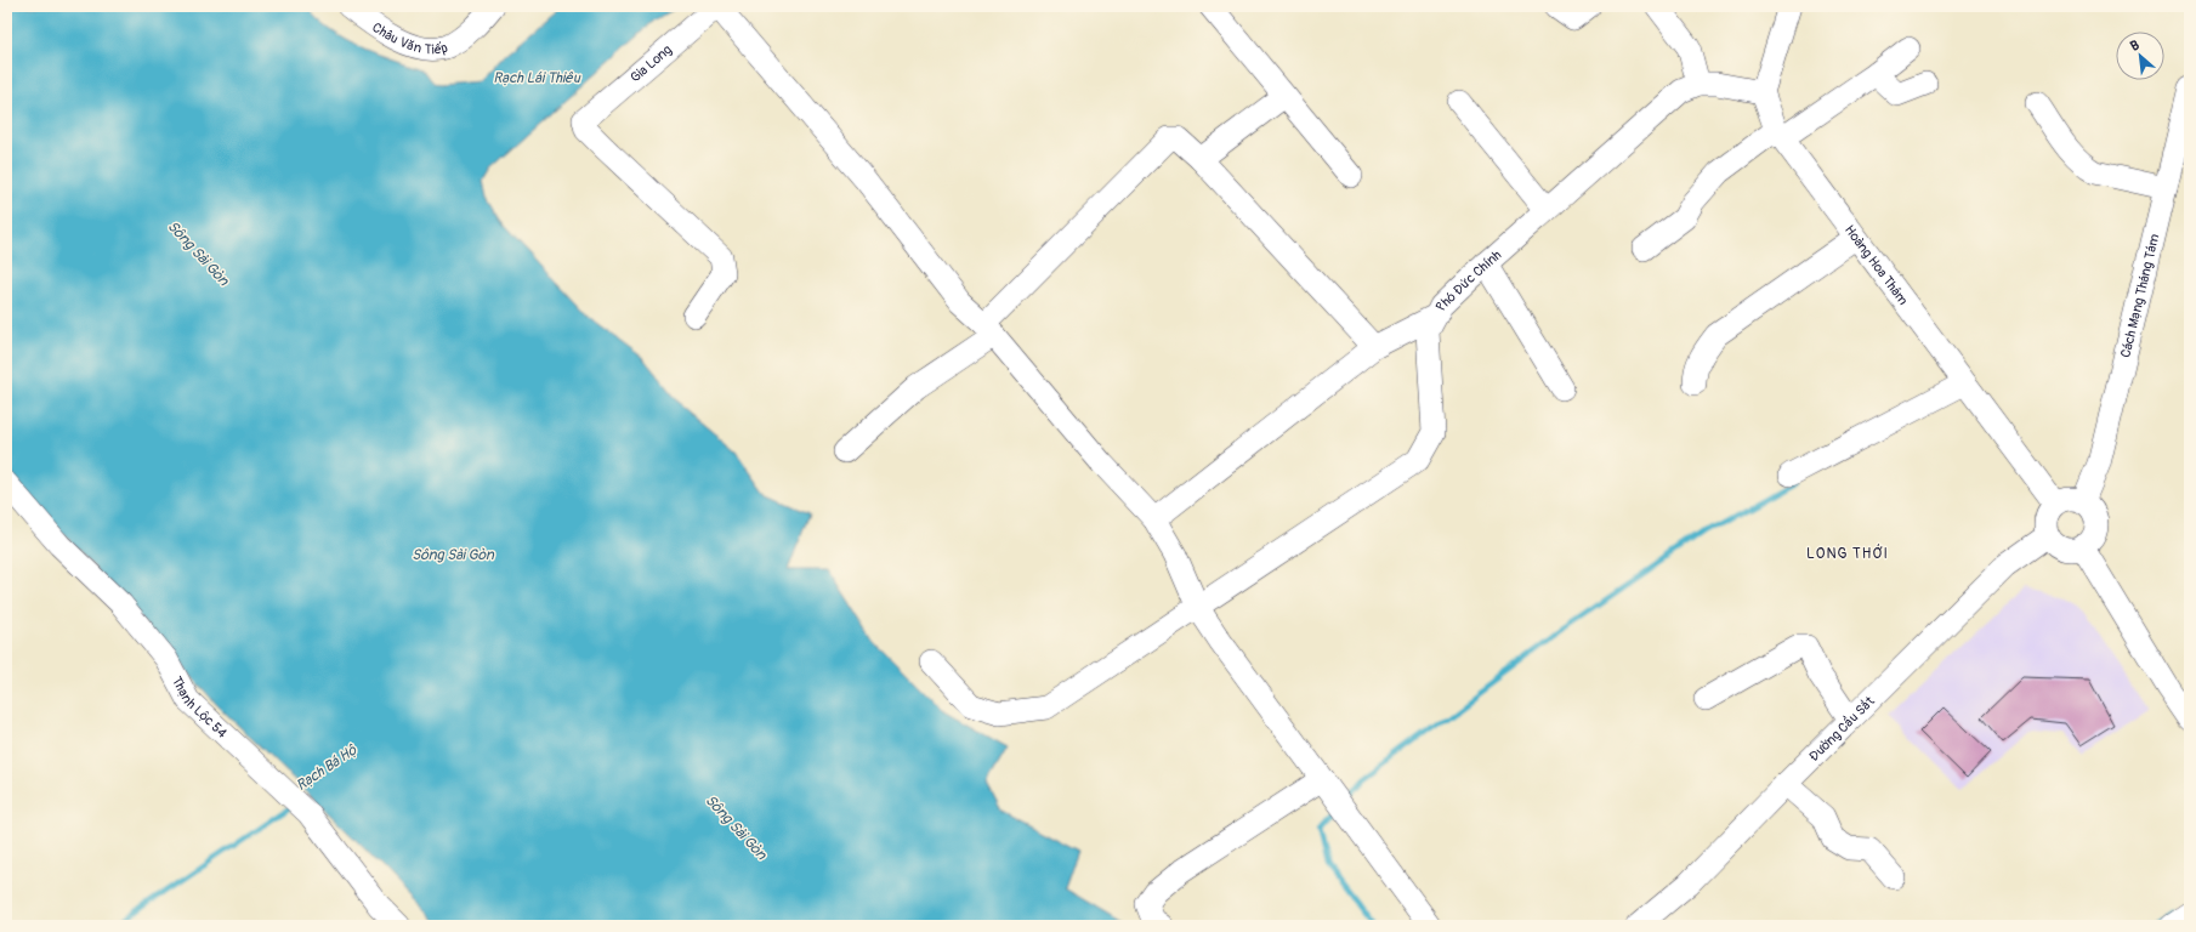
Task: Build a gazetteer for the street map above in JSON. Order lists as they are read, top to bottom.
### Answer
{
  "streets": {
    "street": [
      "Châu Văn Tiếp",
      "Gia Long",
      "Hoàng Hoa Thám",
      "Phó Đức Chính",
      "Cách Mạng Tháng Tám",
      "Thạnh Lộc 54",
      "Đường Cầu Sắt"
    ]
  },
  "crossings": [
    ["Hoàng Hoa Thám", "Cách Mạng Tháng Tám"],
    ["Hoàng Hoa Thám", "Đường Cầu Sắt"],
    ["Cách Mạng Tháng Tám", "Đường Cầu Sắt"]
  ],
  "districts": ["LONG THỚI"],
  "water": ["Rạch Lái Thiêu", "Sông Sài Gòn", "Rạch Bá Hộ"],
  "north": "top left"
}
